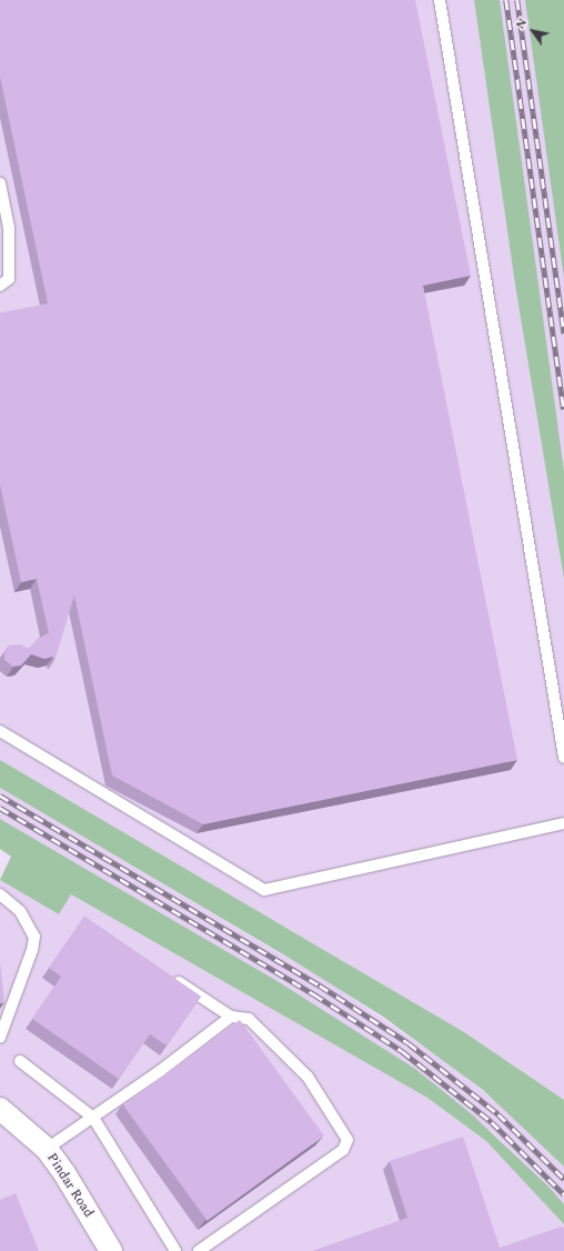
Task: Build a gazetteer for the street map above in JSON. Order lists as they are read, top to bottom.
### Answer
{
  "streets": {
    "street": ["Pindar Road"]
  },
  "north": "top left"
}
